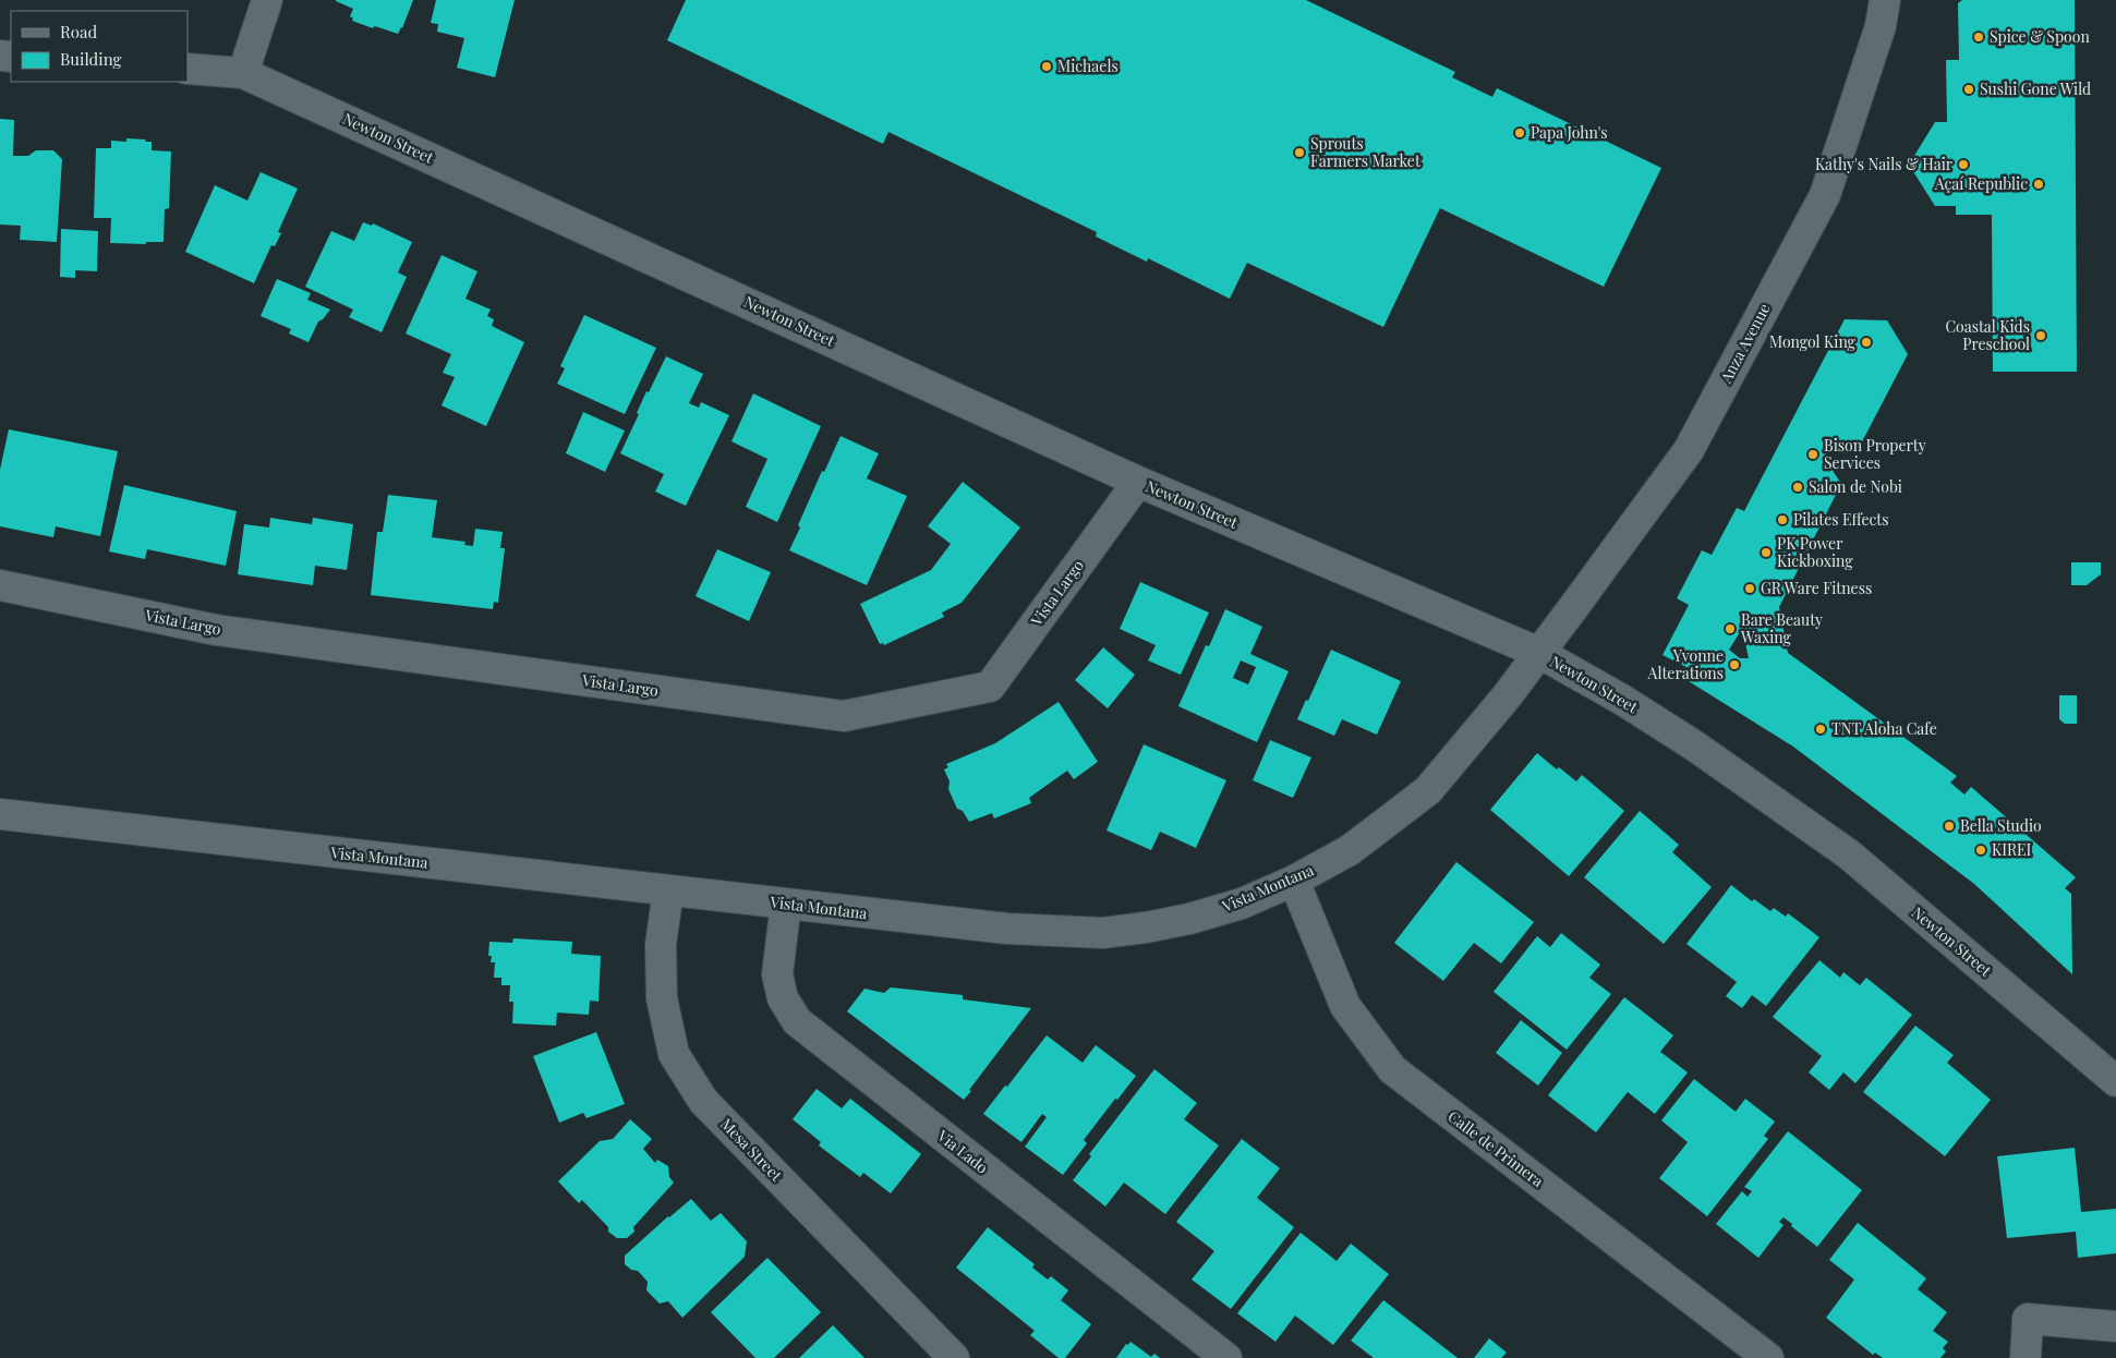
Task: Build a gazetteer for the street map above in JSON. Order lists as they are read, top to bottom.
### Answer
{
  "streets": {
    "street": [
      "Newton Street",
      "Anza Avenue",
      "Vista Largo",
      "Vista Montana",
      "Calle de Primera",
      "Mesa Street",
      "Via Lado"
    ]
  },
  "crossings": [
    ["Newton Street", "Anza Avenue"],
    ["Newton Street", "Vista Largo"],
    ["Newton Street", "Vista Montana"],
    ["Anza Avenue", "Vista Montana"],
    ["Vista Montana", "Calle de Primera"],
    ["Vista Montana", "Mesa Street"],
    ["Vista Montana", "Via Lado"]
  ],
  "places": [
    "Spice & Spoon",
    "Michaels",
    "Sushi Gone Wild",
    "Papa John's",
    "Sprouts Farmers Market",
    "Kathy's Nails & Hair",
    "Açaí Republic",
    "Coastal Kids Preschool",
    "Mongol King",
    "Bison Property Services",
    "Salon de Nobi",
    "Pilates Effects",
    "PK Power Kickboxing",
    "GR Ware Fitness",
    "Bare Beauty Waxing",
    "Yvonne Alterations",
    "TNT Aloha Cafe",
    "Bella Studio",
    "KIREI"
  ],
  "legend": ["Road", "Building"]
}
